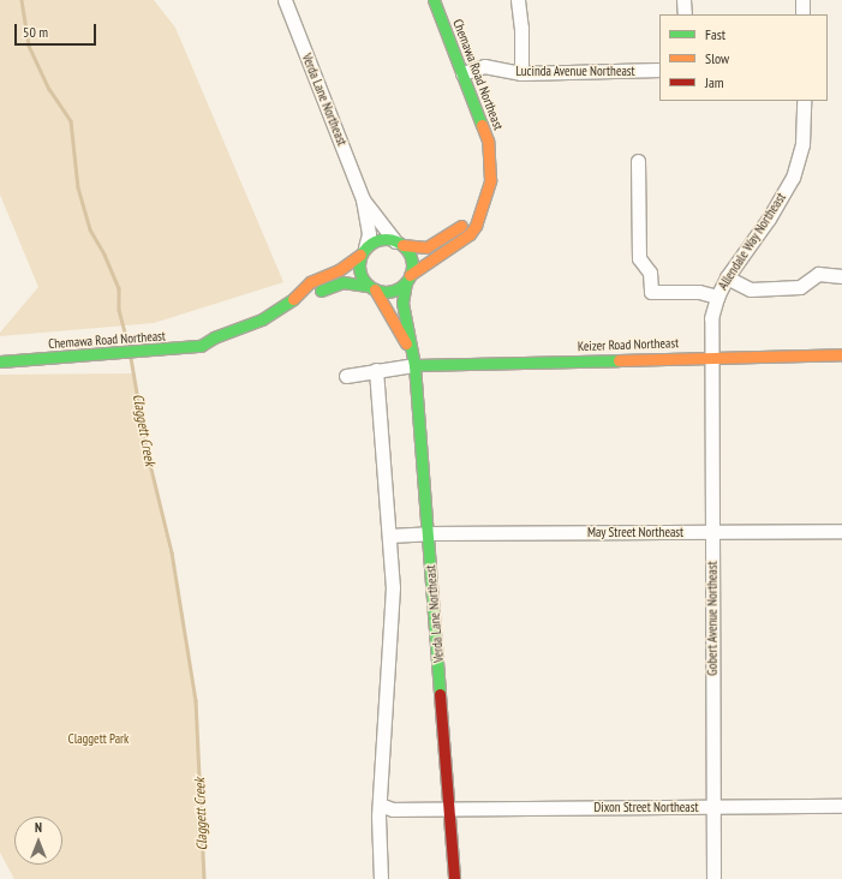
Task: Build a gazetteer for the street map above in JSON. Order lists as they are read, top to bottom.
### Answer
{
  "streets": {
    "main road": ["Chemawa Road Northeast", "Verda Lane Northeast", "Keizer Road Northeast"],
    "street": [
      "Lucinda Avenue Northeast",
      "Allendale Way Northeast",
      "May Street Northeast",
      "Gobert Avenue Northeast",
      "Dixon Street Northeast"
    ]
  },
  "crossings": [
    ["Lucinda Avenue Northeast", "Chemawa Road Northeast"],
    ["Chemawa Road Northeast", "Verda Lane Northeast"],
    ["Verda Lane Northeast", "Keizer Road Northeast"],
    ["Verda Lane Northeast", "May Street Northeast"],
    ["Verda Lane Northeast", "Dixon Street Northeast"],
    ["Allendale Way Northeast", "Keizer Road Northeast"],
    ["Allendale Way Northeast", "Gobert Avenue Northeast"],
    ["Keizer Road Northeast", "Gobert Avenue Northeast"],
    ["May Street Northeast", "Gobert Avenue Northeast"],
    ["Gobert Avenue Northeast", "Dixon Street Northeast"]
  ],
  "water": ["Claggett Creek"],
  "parks": ["Claggett Park"],
  "legend": ["Fast", "Slow", "Jam"],
  "scale_bar": "50 m",
  "north": "top"
}
